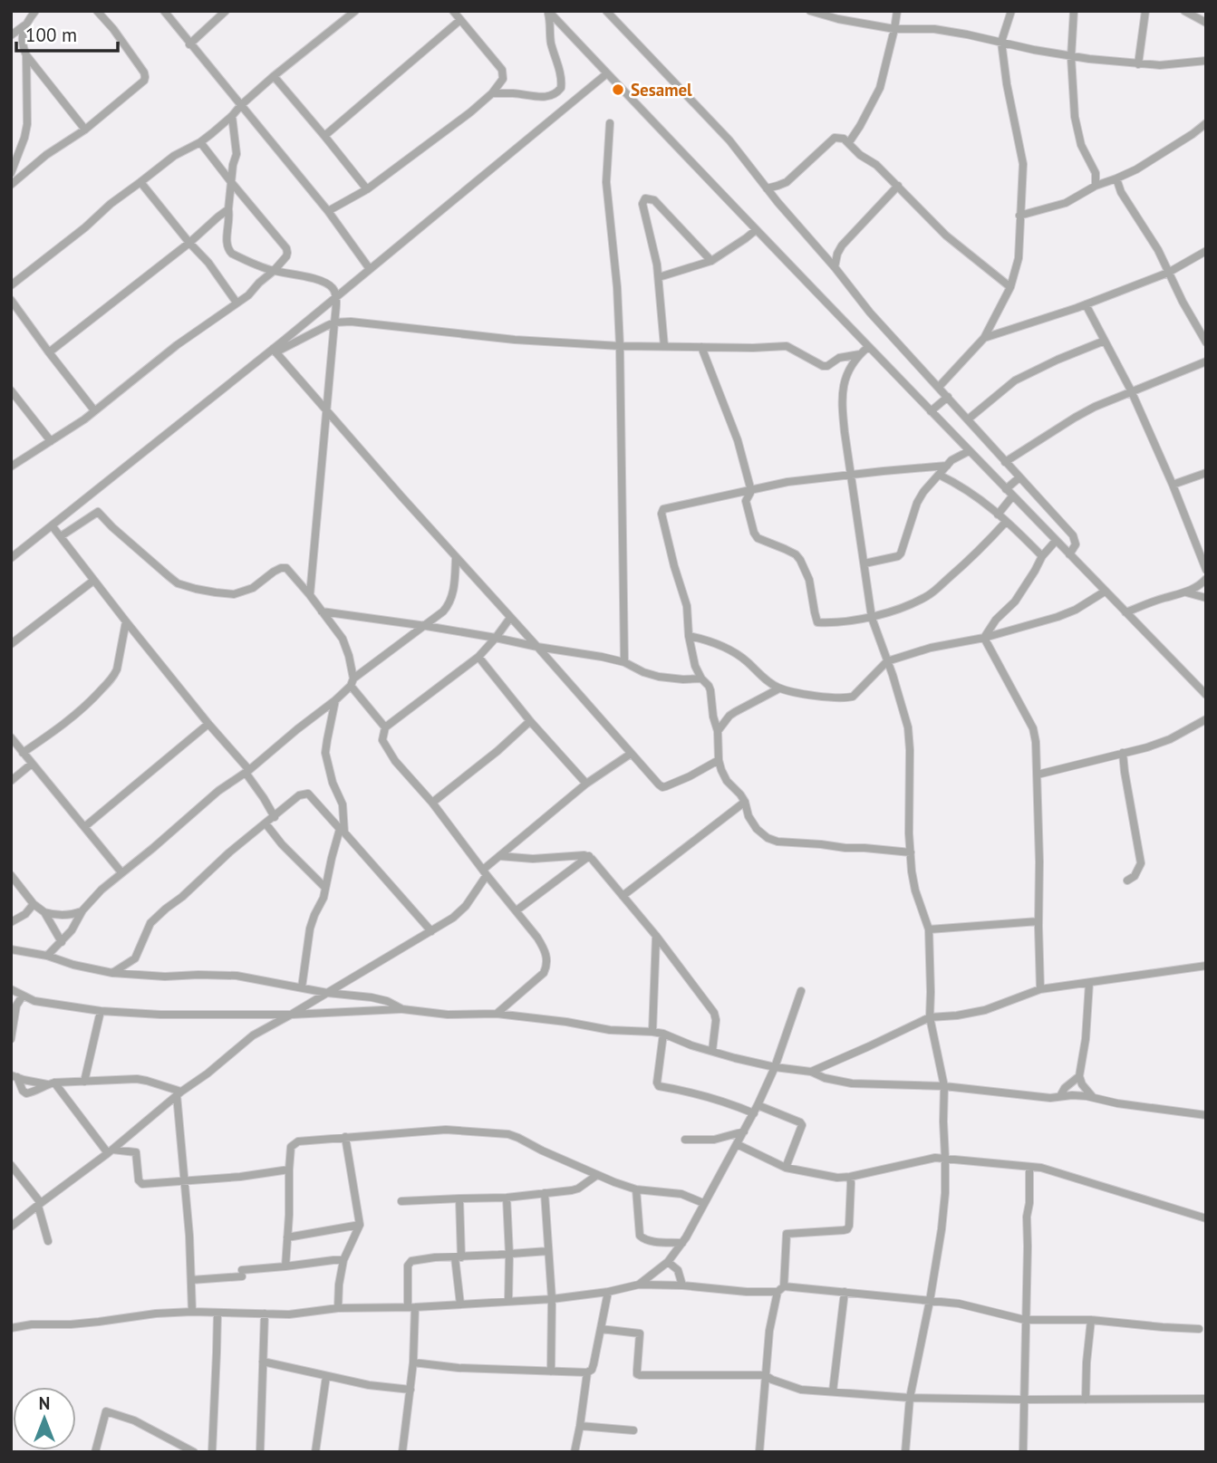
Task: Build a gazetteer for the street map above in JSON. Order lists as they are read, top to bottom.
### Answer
{
  "places": ["Sesamel"],
  "scale_bar": "100 m",
  "north": "top"
}
